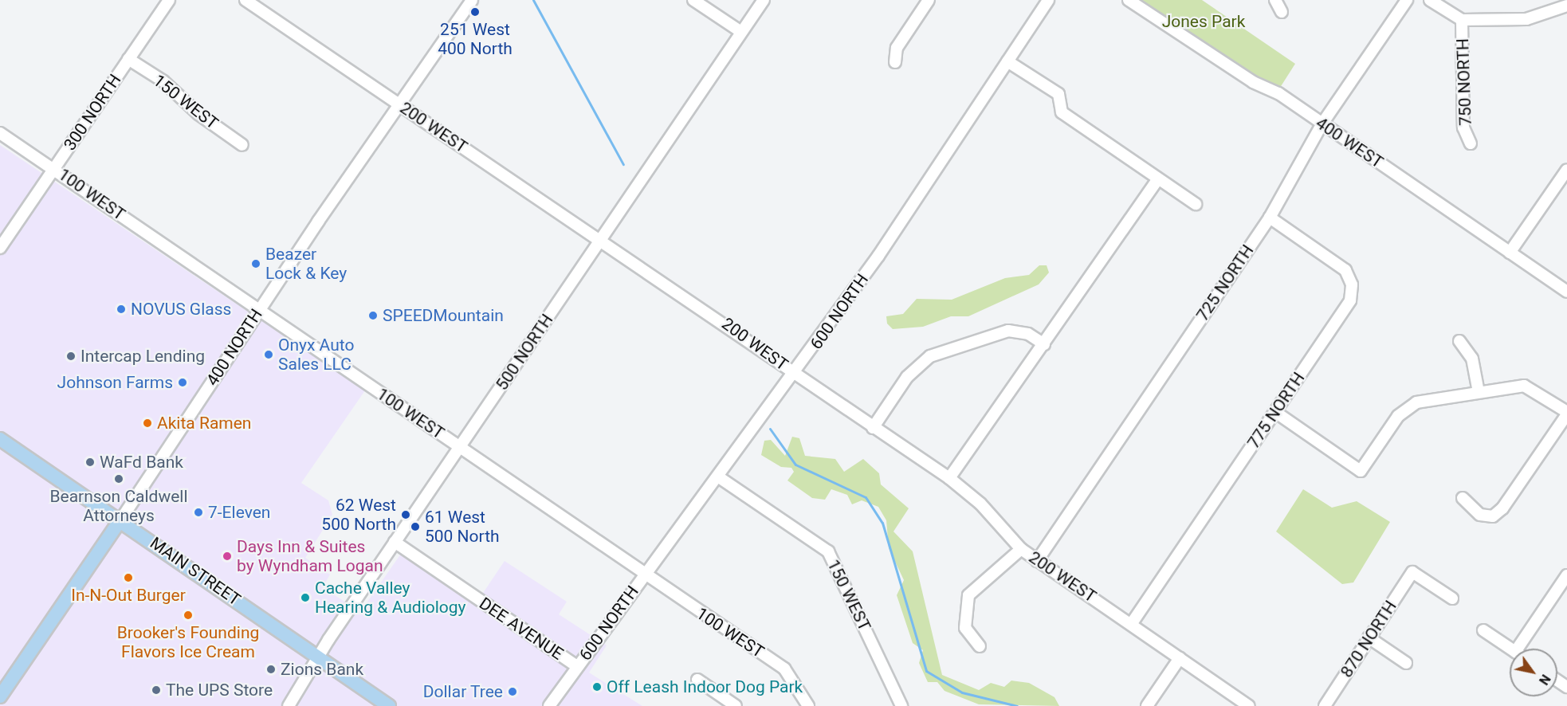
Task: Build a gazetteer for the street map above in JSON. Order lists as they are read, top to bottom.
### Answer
{
  "streets": {
    "main road": ["400 NORTH", "MAIN STREET"],
    "street": [
      "750 NORTH",
      "150 WEST",
      "300 NORTH",
      "200 WEST",
      "400 WEST",
      "100 WEST",
      "725 NORTH",
      "600 NORTH",
      "500 NORTH",
      "775 NORTH",
      "DEE AVENUE",
      "870 NORTH"
    ]
  },
  "crossings": [
    ["150 WEST", "300 NORTH"],
    ["150 WEST", "600 NORTH"],
    ["300 NORTH", "100 WEST"],
    ["200 WEST", "725 NORTH"],
    ["200 WEST", "600 NORTH"],
    ["200 WEST", "400 NORTH"],
    ["200 WEST", "500 NORTH"],
    ["200 WEST", "775 NORTH"],
    ["400 WEST", "725 NORTH"],
    ["100 WEST", "600 NORTH"],
    ["100 WEST", "400 NORTH"],
    ["100 WEST", "500 NORTH"],
    ["725 NORTH", "775 NORTH"],
    ["600 NORTH", "DEE AVENUE"],
    ["400 NORTH", "MAIN STREET"],
    ["500 NORTH", "MAIN STREET"],
    ["500 NORTH", "DEE AVENUE"]
  ],
  "parks": ["Jones Park"],
  "places": [
    "251 West 400 North",
    "Beazer Lock & Key",
    "NOVUS Glass",
    "SPEEDMountain",
    "Onyx Auto Sales LLC",
    "Intercap Lending",
    "Johnson Farms",
    "Akita Ramen",
    "WaFd Bank",
    "Bearnson Caldwell Attorneys",
    "7-Eleven",
    "62 West 500 North",
    "61 West 500 North",
    "Days Inn & Suites by Wyndham Logan",
    "In-N-Out Burger",
    "Cache Valley Hearing & Audiology",
    "Brooker's Founding Flavors Ice Cream",
    "Zions Bank",
    "Off Leash Indoor Dog Park",
    "The UPS Store",
    "Dollar Tree"
  ],
  "north": "bottom right"
}
